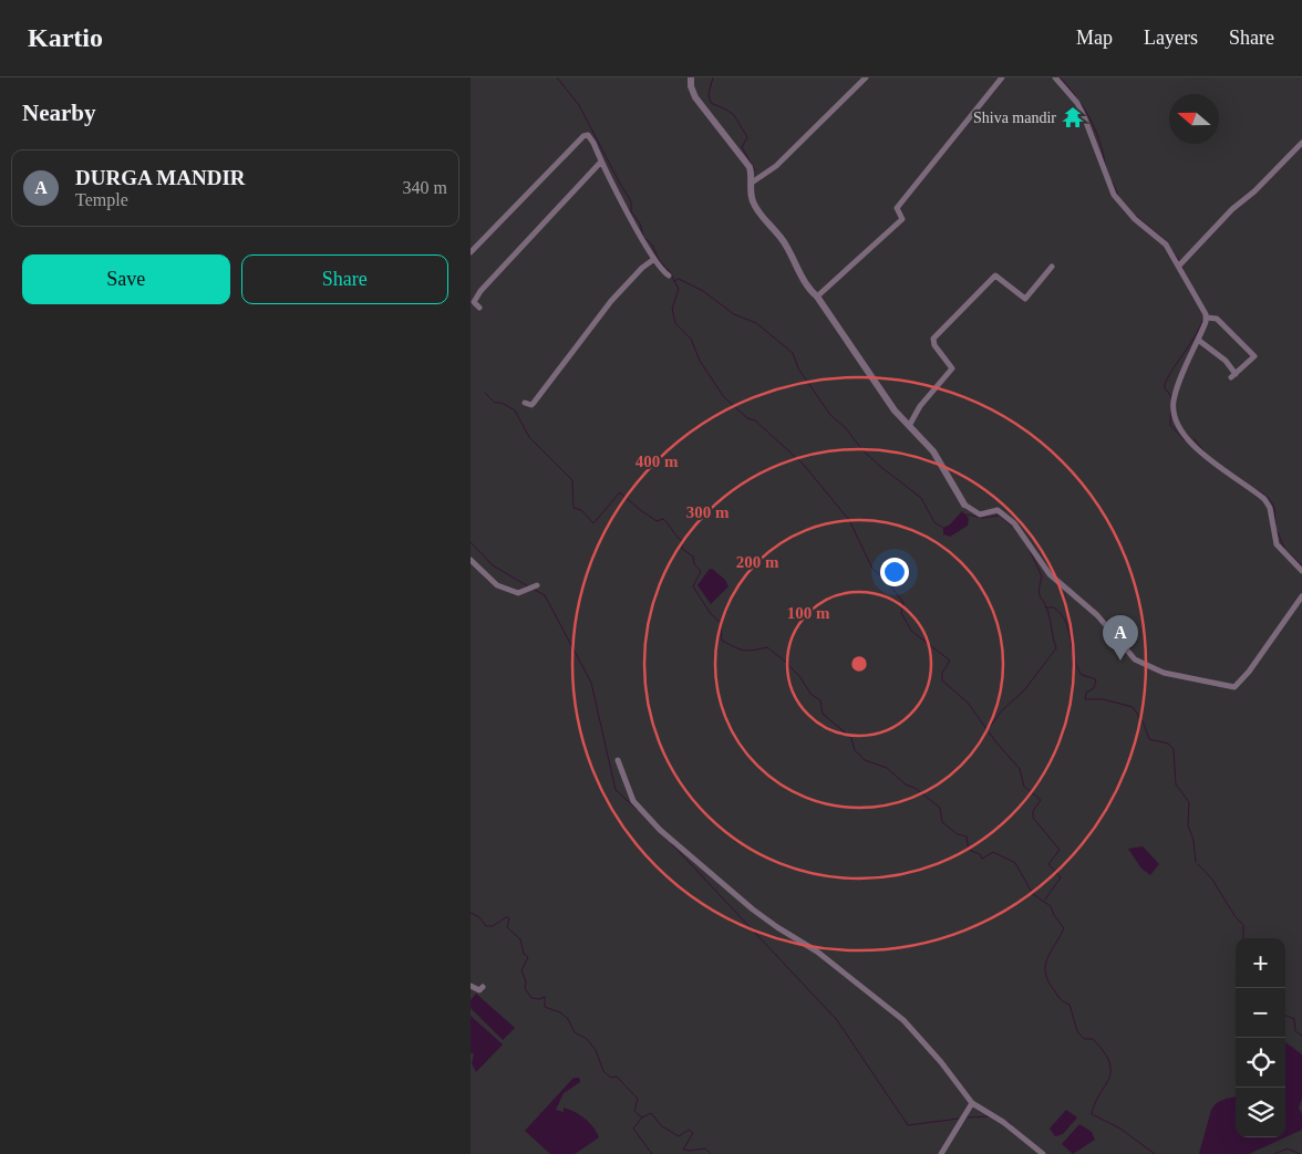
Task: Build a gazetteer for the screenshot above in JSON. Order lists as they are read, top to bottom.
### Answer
{
  "places": {
    "temple": ["Shiva mandir"]
  },
  "north": "left",
  "page": {
    "header": "Kartio",
    "nav": ["Map", "Layers", "Share"],
    "heading": "Nearby",
    "list": [
      {
        "mark": "A",
        "name": "DURGA MANDIR",
        "note": "Temple",
        "value": "340 m"
      }
    ],
    "buttons": ["Save", "Share"],
    "pins": "A",
    "map_buttons": ["+", "−"]
  },
  "rings": [
    "400 m",
    "300 m",
    "200 m",
    "100 m"
  ]
}
